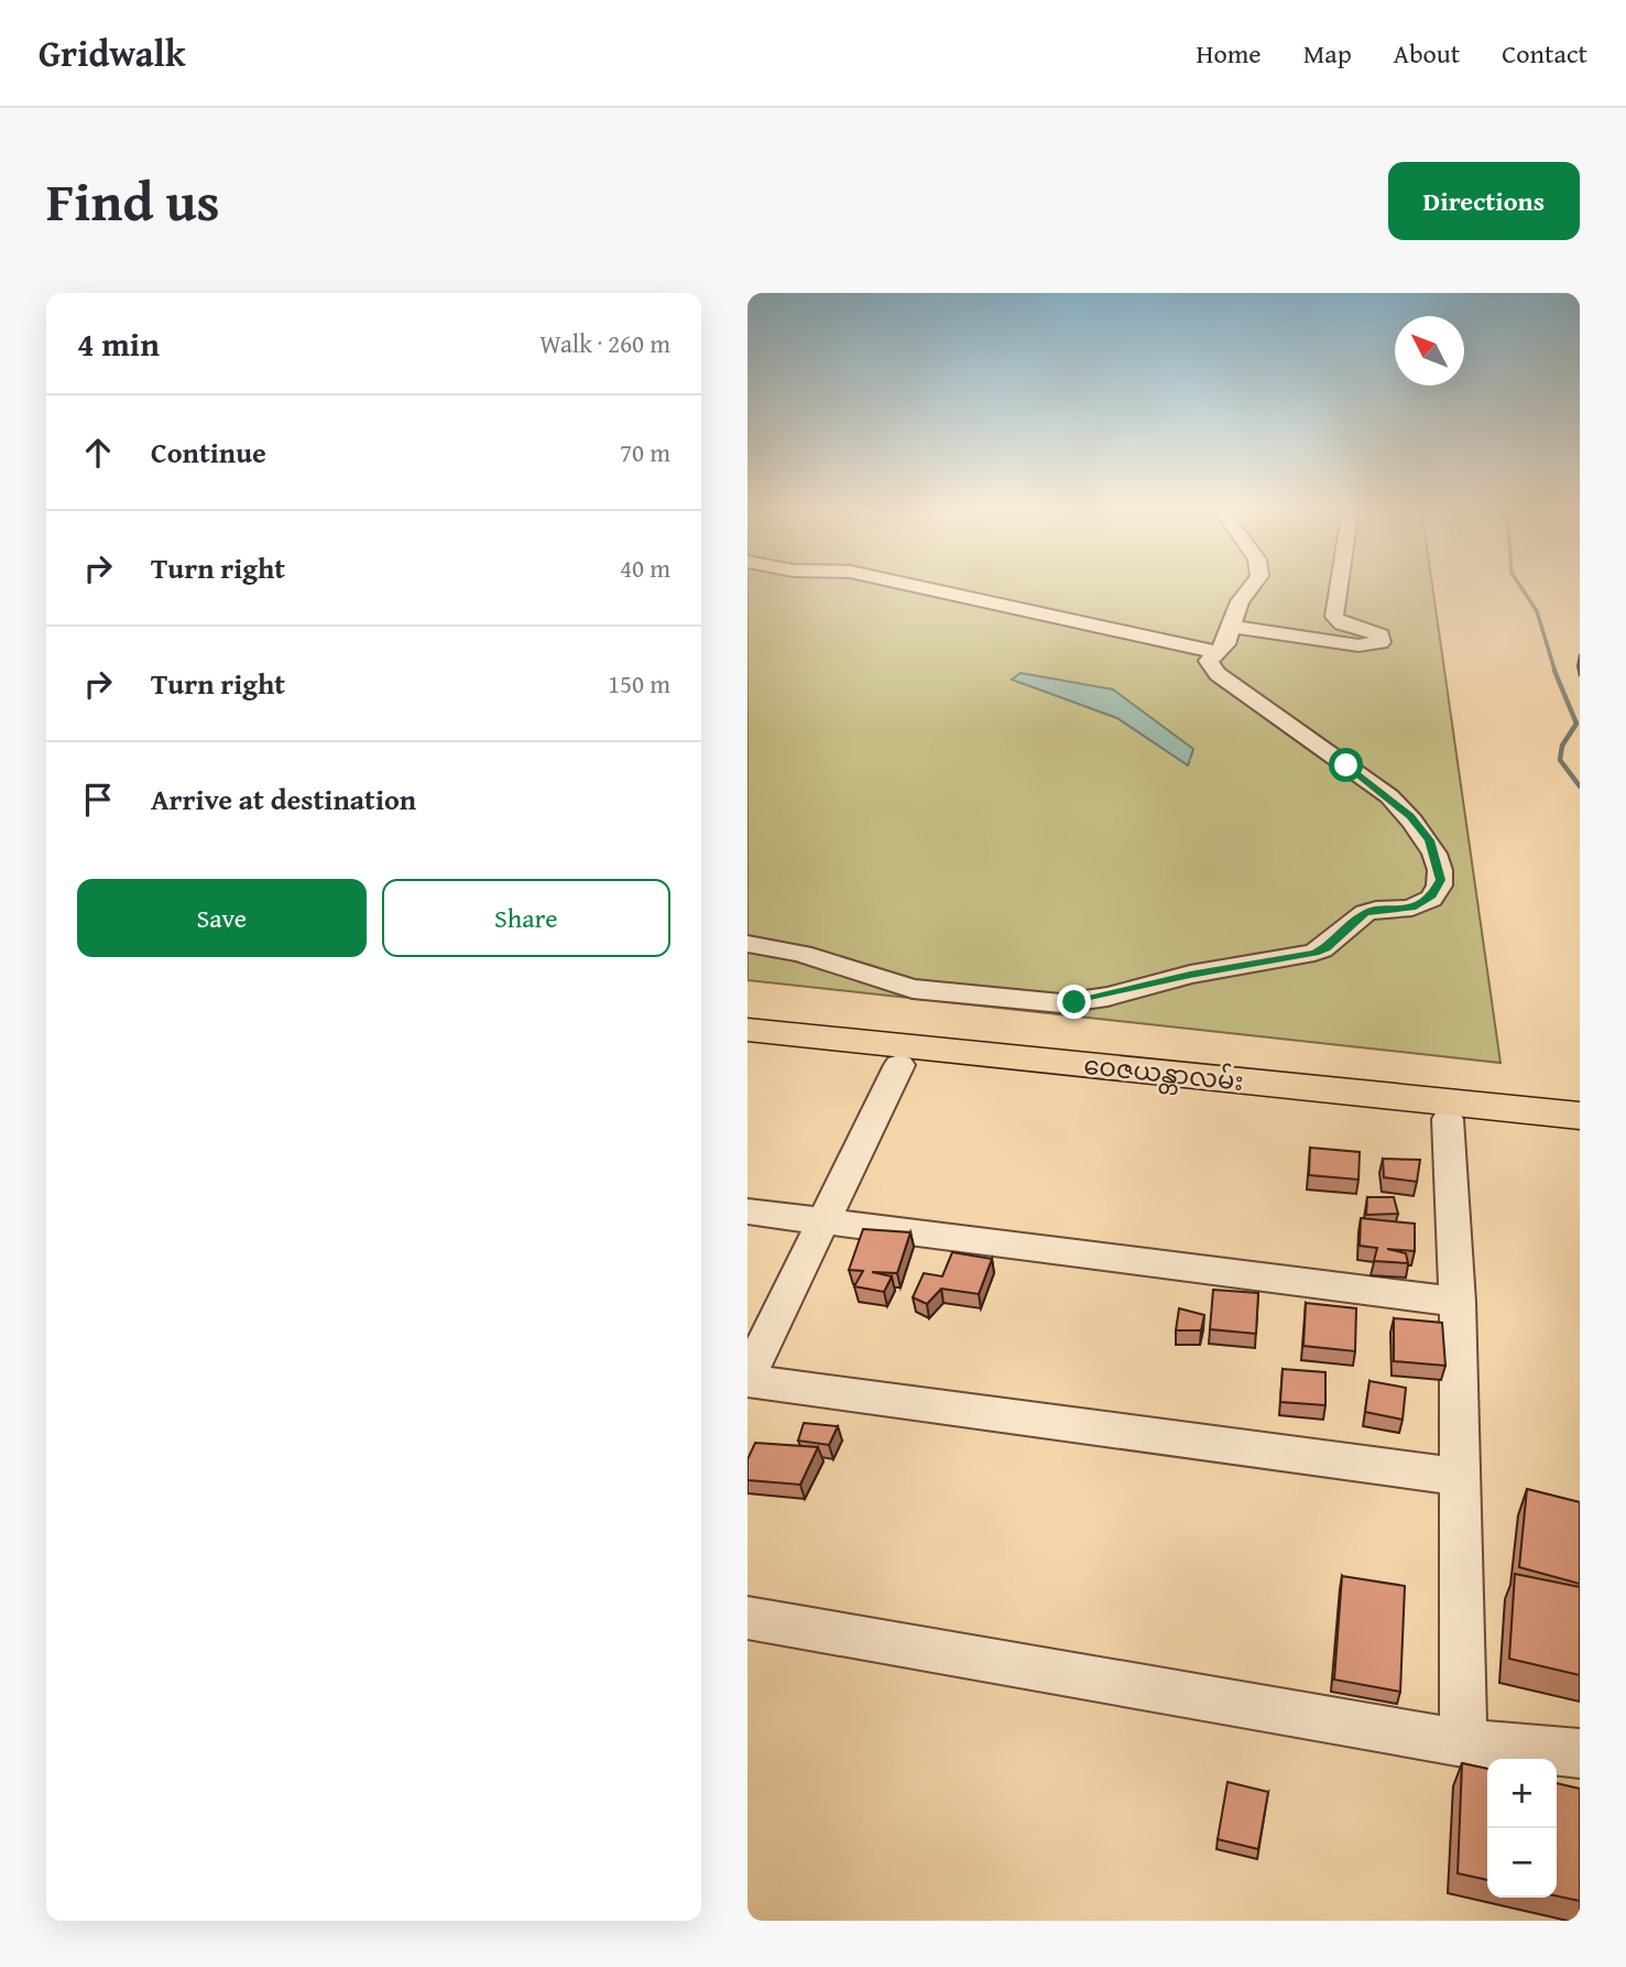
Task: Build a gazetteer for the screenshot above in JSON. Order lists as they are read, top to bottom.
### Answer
{
  "streets": {
    "main road": ["ဝေဇယန္တာလမ်း"]
  },
  "north": "top left",
  "page": {
    "header": "Gridwalk",
    "nav": [
      "Home",
      "Map",
      "About",
      "Contact"
    ],
    "title": "Find us",
    "buttons": [
      "Directions",
      ["Save", "Share"]
    ],
    "heading": ["4 min", "Walk · 260 m"],
    "list": [
      ["Continue", "70 m"],
      ["Turn right", "40 m"],
      ["Turn right", "150 m"],
      "Arrive at destination"
    ],
    "map_buttons": ["+", "−"]
  }
}
